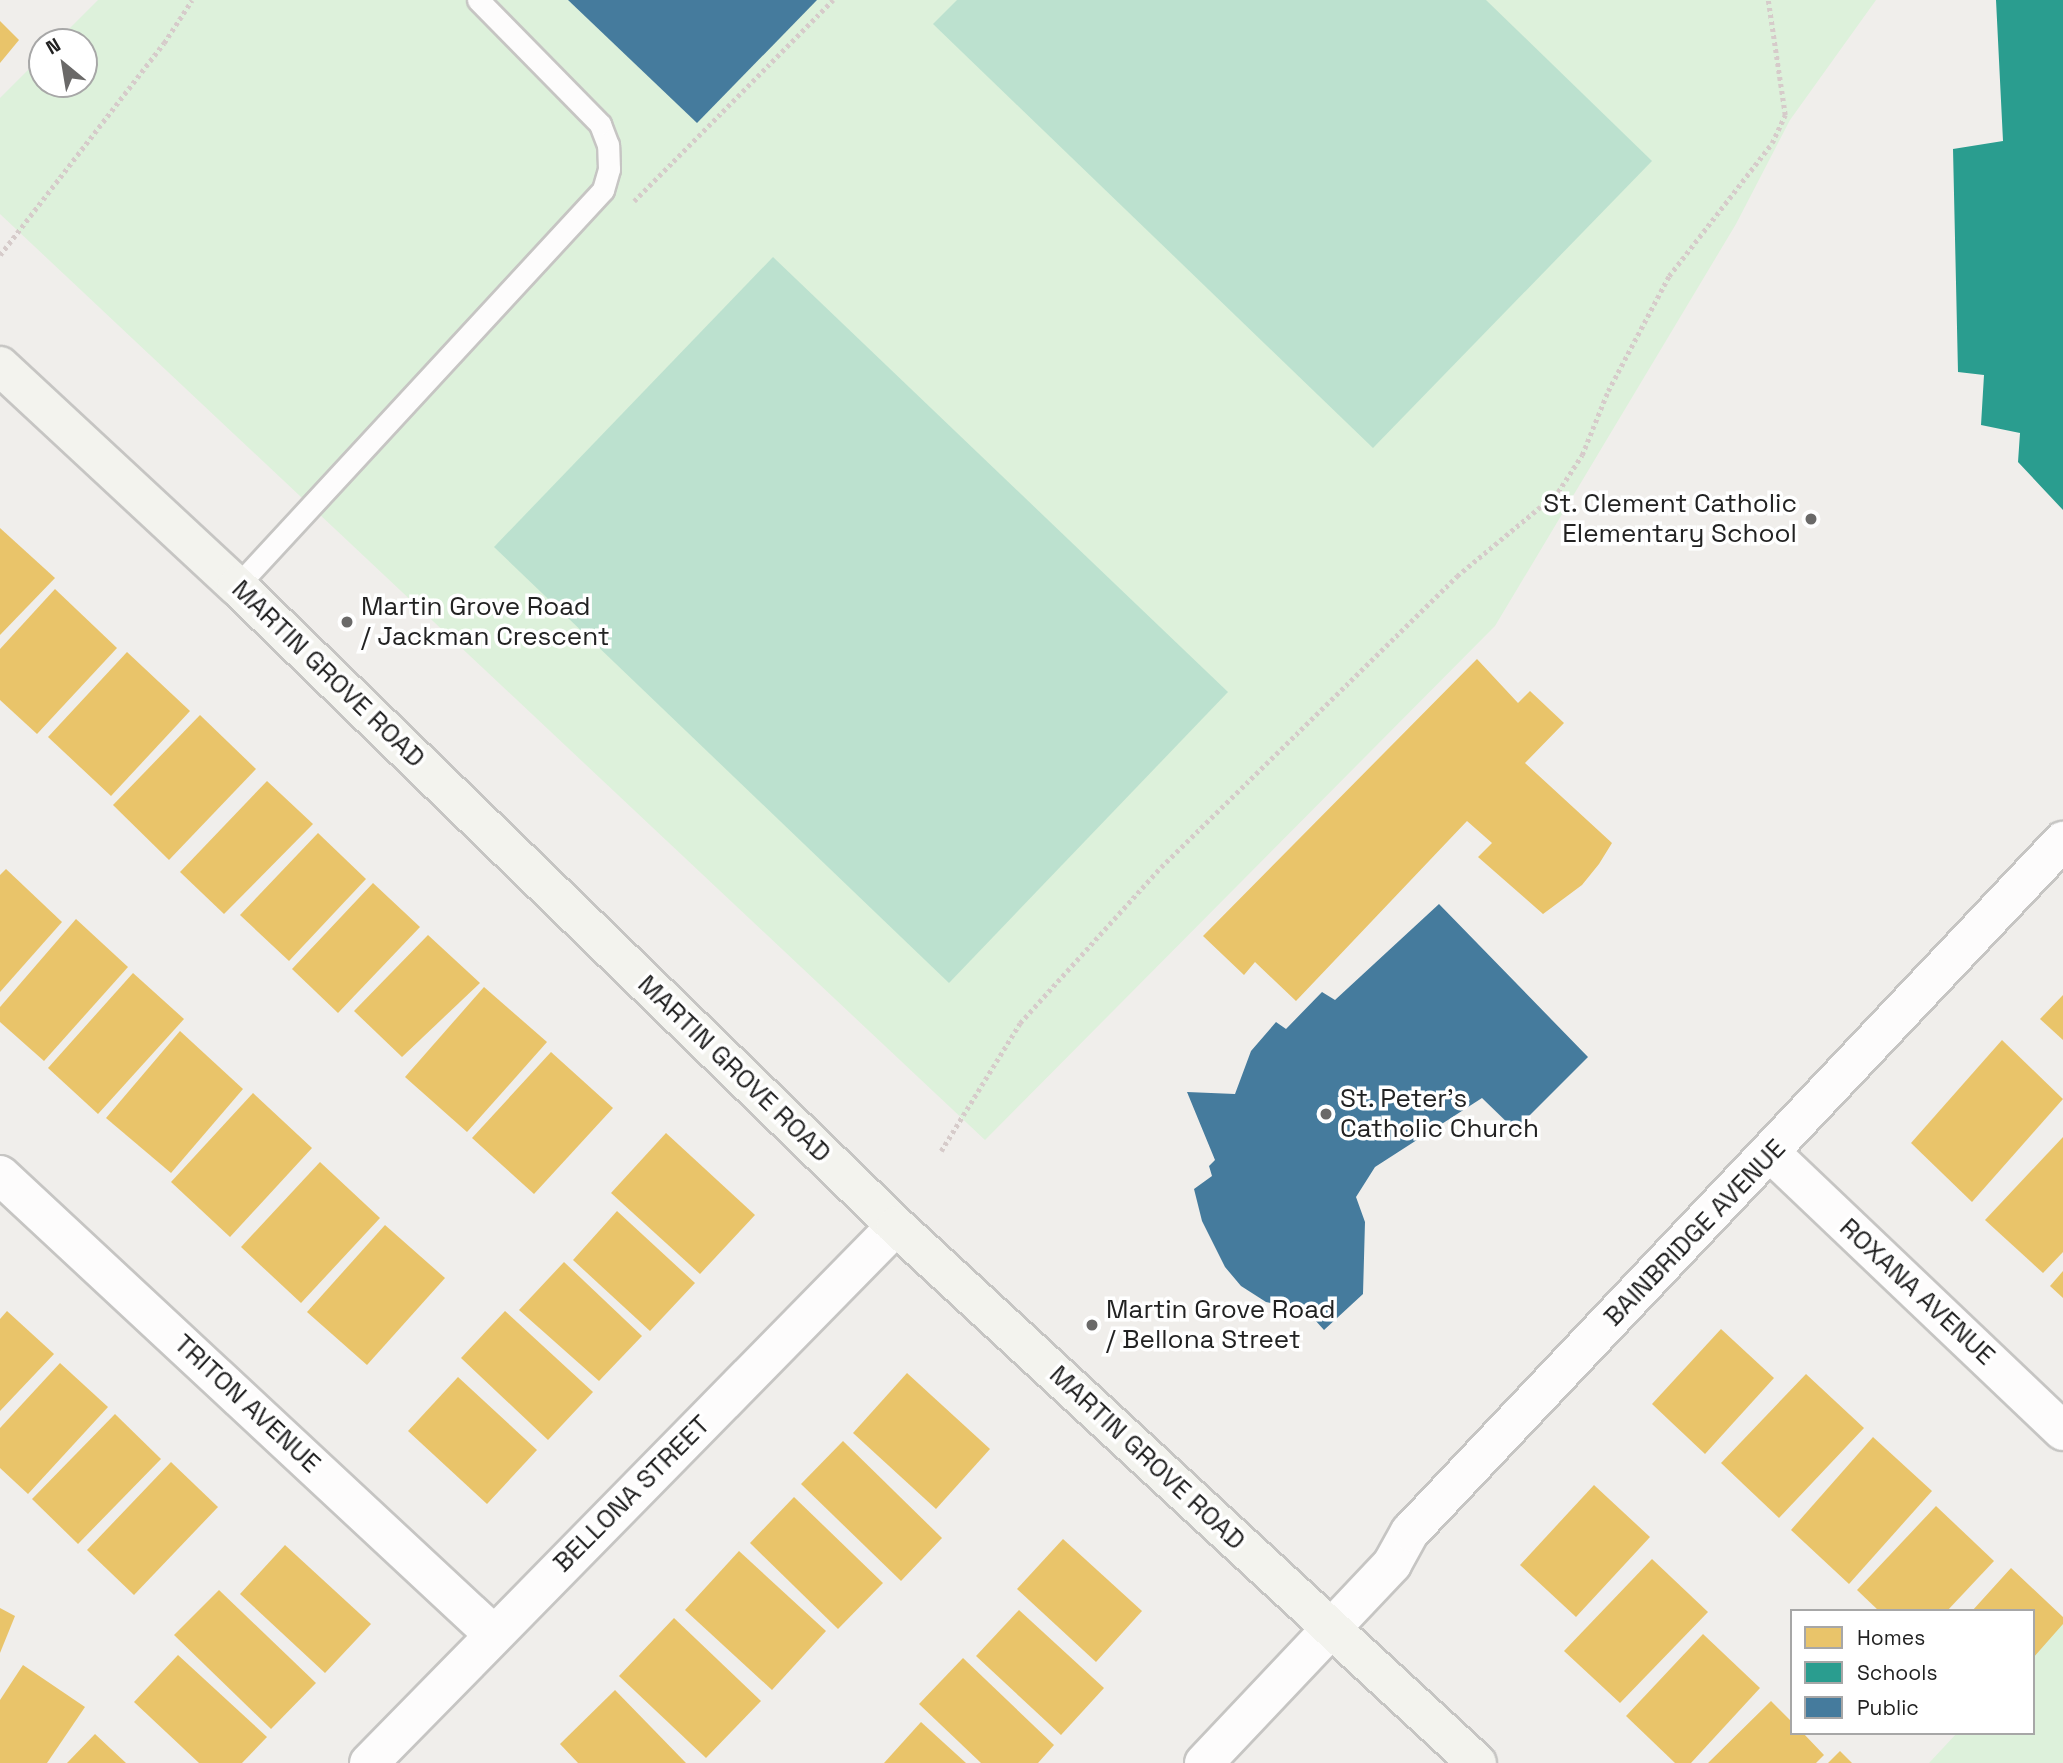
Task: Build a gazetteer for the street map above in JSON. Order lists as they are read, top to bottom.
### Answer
{
  "streets": {
    "street": [
      "MARTIN GROVE ROAD",
      "BAINBRIDGE AVENUE",
      "ROXANA AVENUE",
      "TRITON AVENUE",
      "BELLONA STREET"
    ]
  },
  "crossings": [
    ["MARTIN GROVE ROAD", "BAINBRIDGE AVENUE"],
    ["MARTIN GROVE ROAD", "BELLONA STREET"],
    ["BAINBRIDGE AVENUE", "ROXANA AVENUE"],
    ["TRITON AVENUE", "BELLONA STREET"]
  ],
  "places": [
    "St. Clement Catholic Elementary School",
    "Martin Grove Road / Jackman Crescent",
    "St. Peter's Catholic Church",
    "Martin Grove Road / Bellona Street"
  ],
  "legend": ["Homes", "Schools", "Public"],
  "north": "top left"
}
